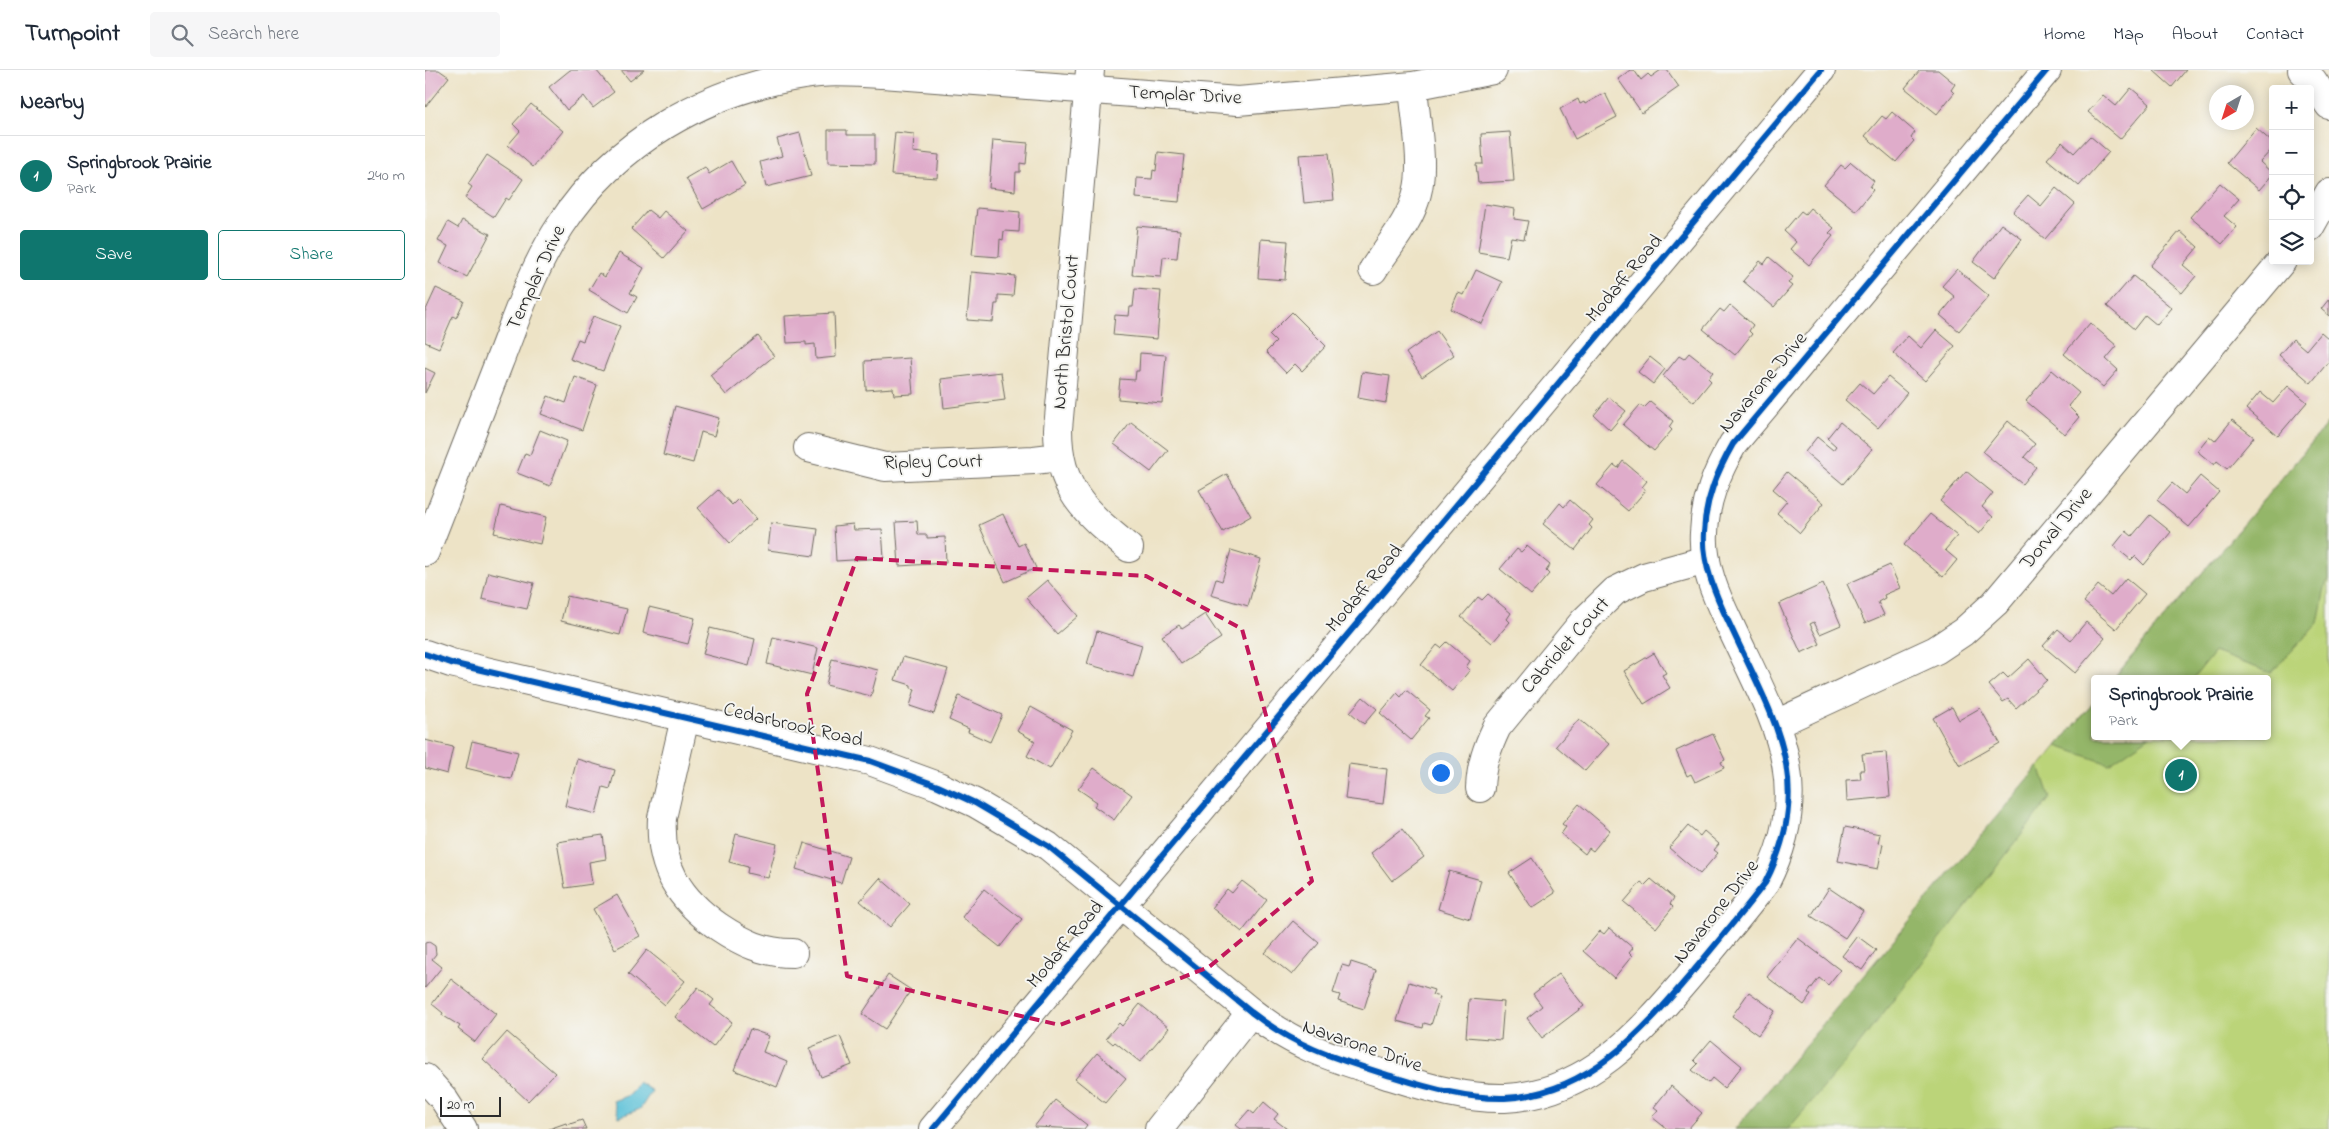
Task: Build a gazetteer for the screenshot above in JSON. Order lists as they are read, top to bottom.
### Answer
{
  "streets": {
    "street": [
      "Templar Drive",
      "Modaff Road",
      "North Bristol Court",
      "Navarone Drive",
      "Ripley Court",
      "Dorval Drive",
      "Cabriolet Court",
      "Cedarbrook Road"
    ]
  },
  "crossings": [
    ["Templar Drive", "North Bristol Court"],
    ["Modaff Road", "Navarone Drive"],
    ["Modaff Road", "Cedarbrook Road"],
    ["North Bristol Court", "Ripley Court"],
    ["Navarone Drive", "Dorval Drive"],
    ["Navarone Drive", "Cabriolet Court"],
    ["Navarone Drive", "Cedarbrook Road"]
  ],
  "scale_bar": "20 m",
  "north": "bottom left",
  "page": {
    "header": "Turnpoint",
    "search": "Search here",
    "nav": [
      "Home",
      "Map",
      "About",
      "Contact"
    ],
    "heading": "Nearby",
    "map_buttons": ["+", "−"],
    "list": [
      {
        "mark": "1",
        "name": "Springbrook Prairie",
        "note": "Park",
        "value": "240 m"
      }
    ],
    "buttons": ["Save", "Share"],
    "popup": ["Springbrook Prairie", "Park"],
    "pins": "1",
    "scale": "20 m"
  }
}
